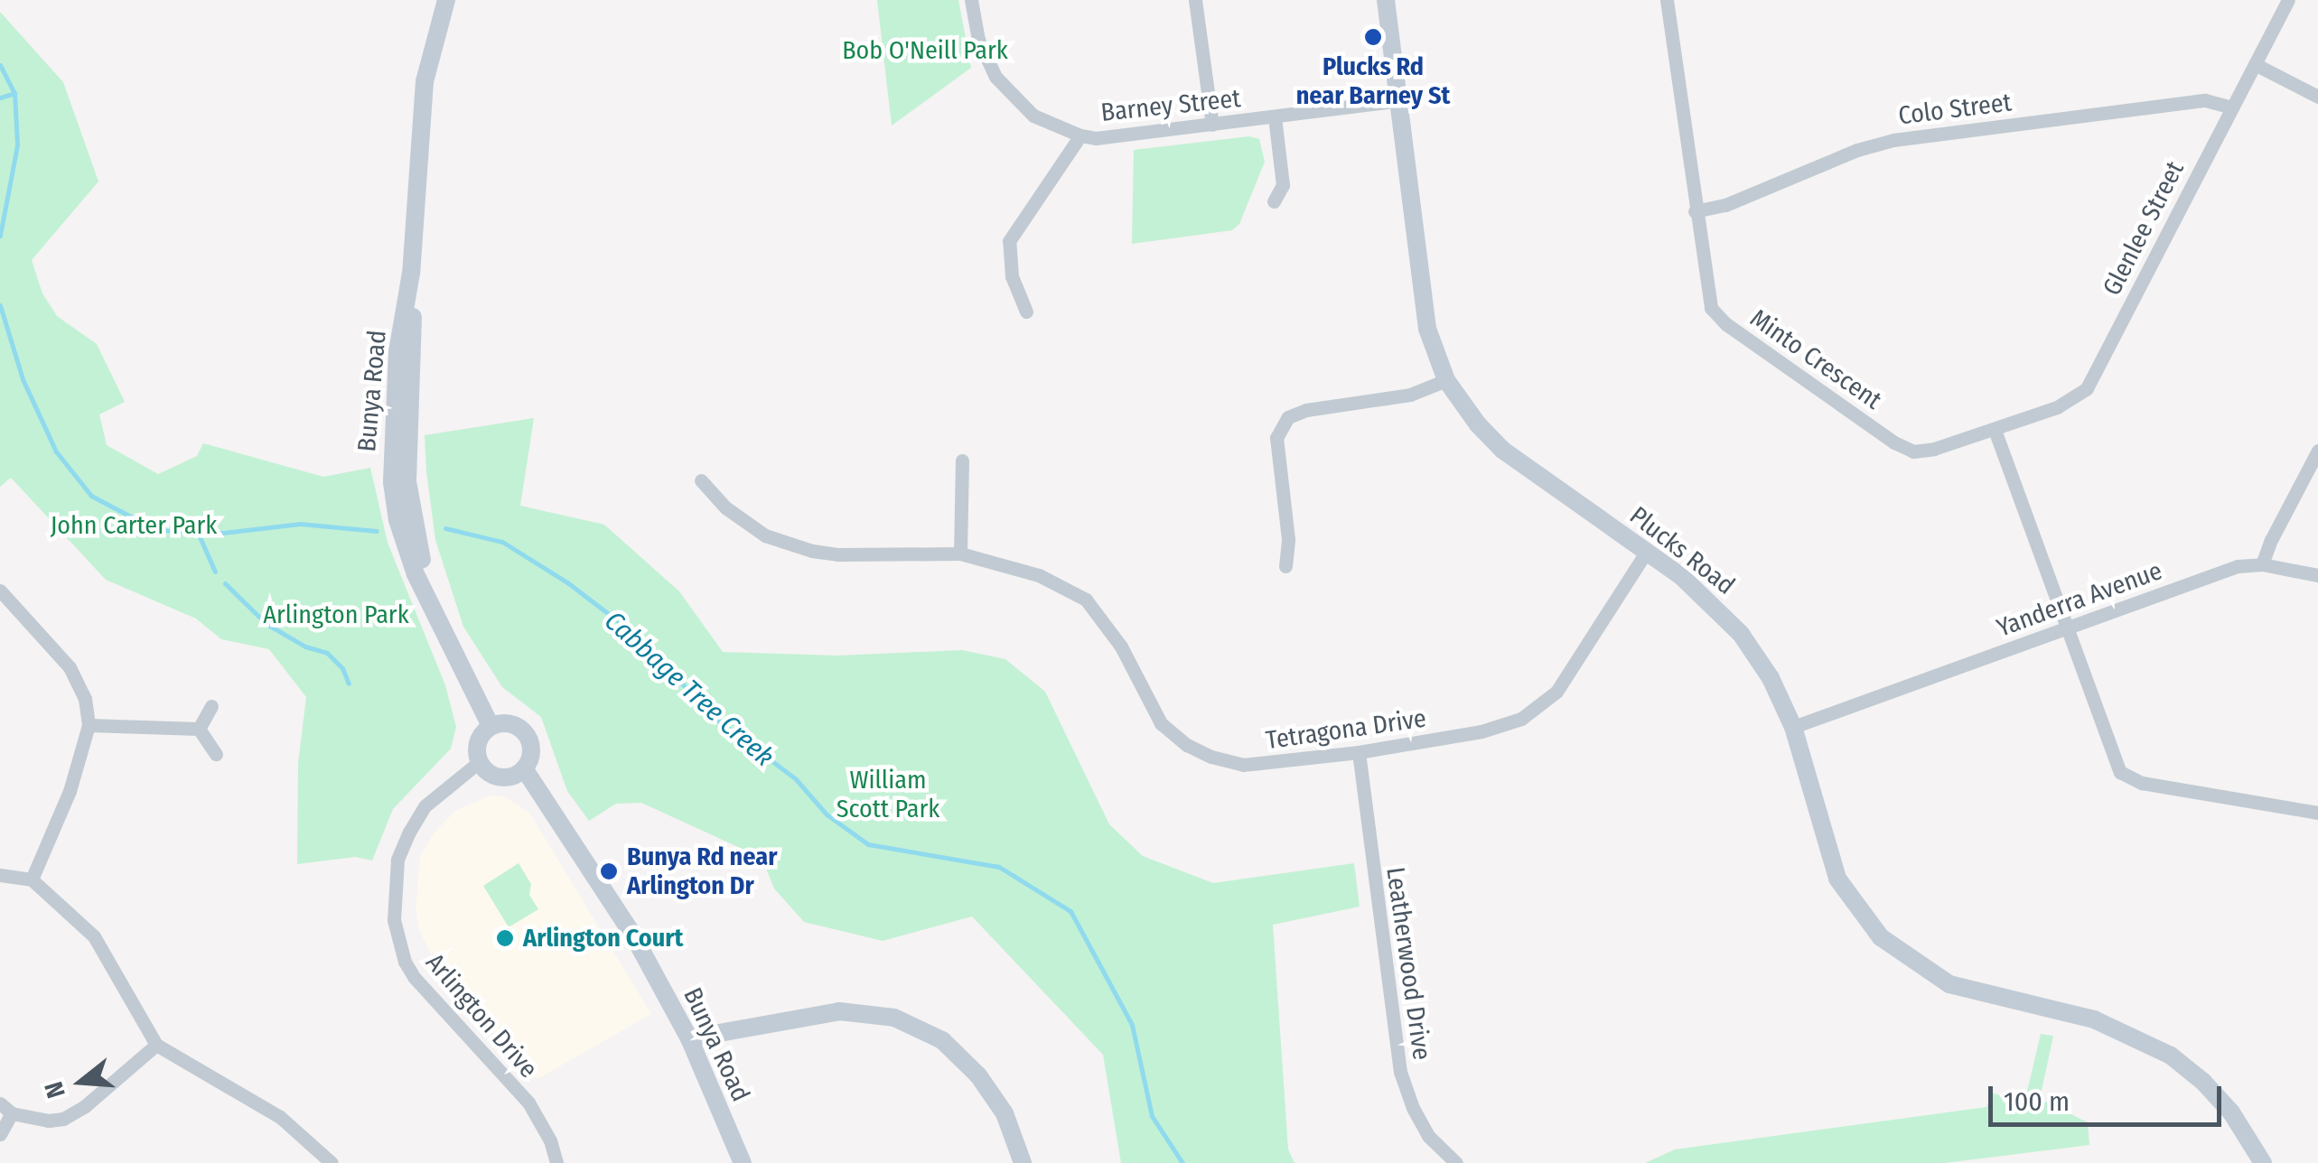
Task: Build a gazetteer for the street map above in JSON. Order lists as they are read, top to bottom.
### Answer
{
  "streets": {
    "street": [
      "Barney Street",
      "Colo Street",
      "Glenlee Street",
      "Minto Crescent",
      "Bunya Road",
      "Plucks Road",
      "Yanderra Avenue",
      "Tetragona Drive",
      "Leatherwood Drive",
      "Arlington Drive"
    ]
  },
  "crossings": [
    ["Barney Street", "Plucks Road"],
    ["Colo Street", "Glenlee Street"],
    ["Colo Street", "Minto Crescent"],
    ["Glenlee Street", "Minto Crescent"],
    ["Bunya Road", "Arlington Drive"],
    ["Plucks Road", "Yanderra Avenue"],
    ["Plucks Road", "Tetragona Drive"],
    ["Tetragona Drive", "Leatherwood Drive"]
  ],
  "water": ["Cabbage Tree Creek"],
  "parks": [
    "Bob O'Neill Park",
    "John Carter Park",
    "Arlington Park",
    "William Scott Park"
  ],
  "places": ["Plucks Rd near Barney St", "Bunya Rd near Arlington Dr", "Arlington Court"],
  "scale_bar": "100 m",
  "north": "left"
}
